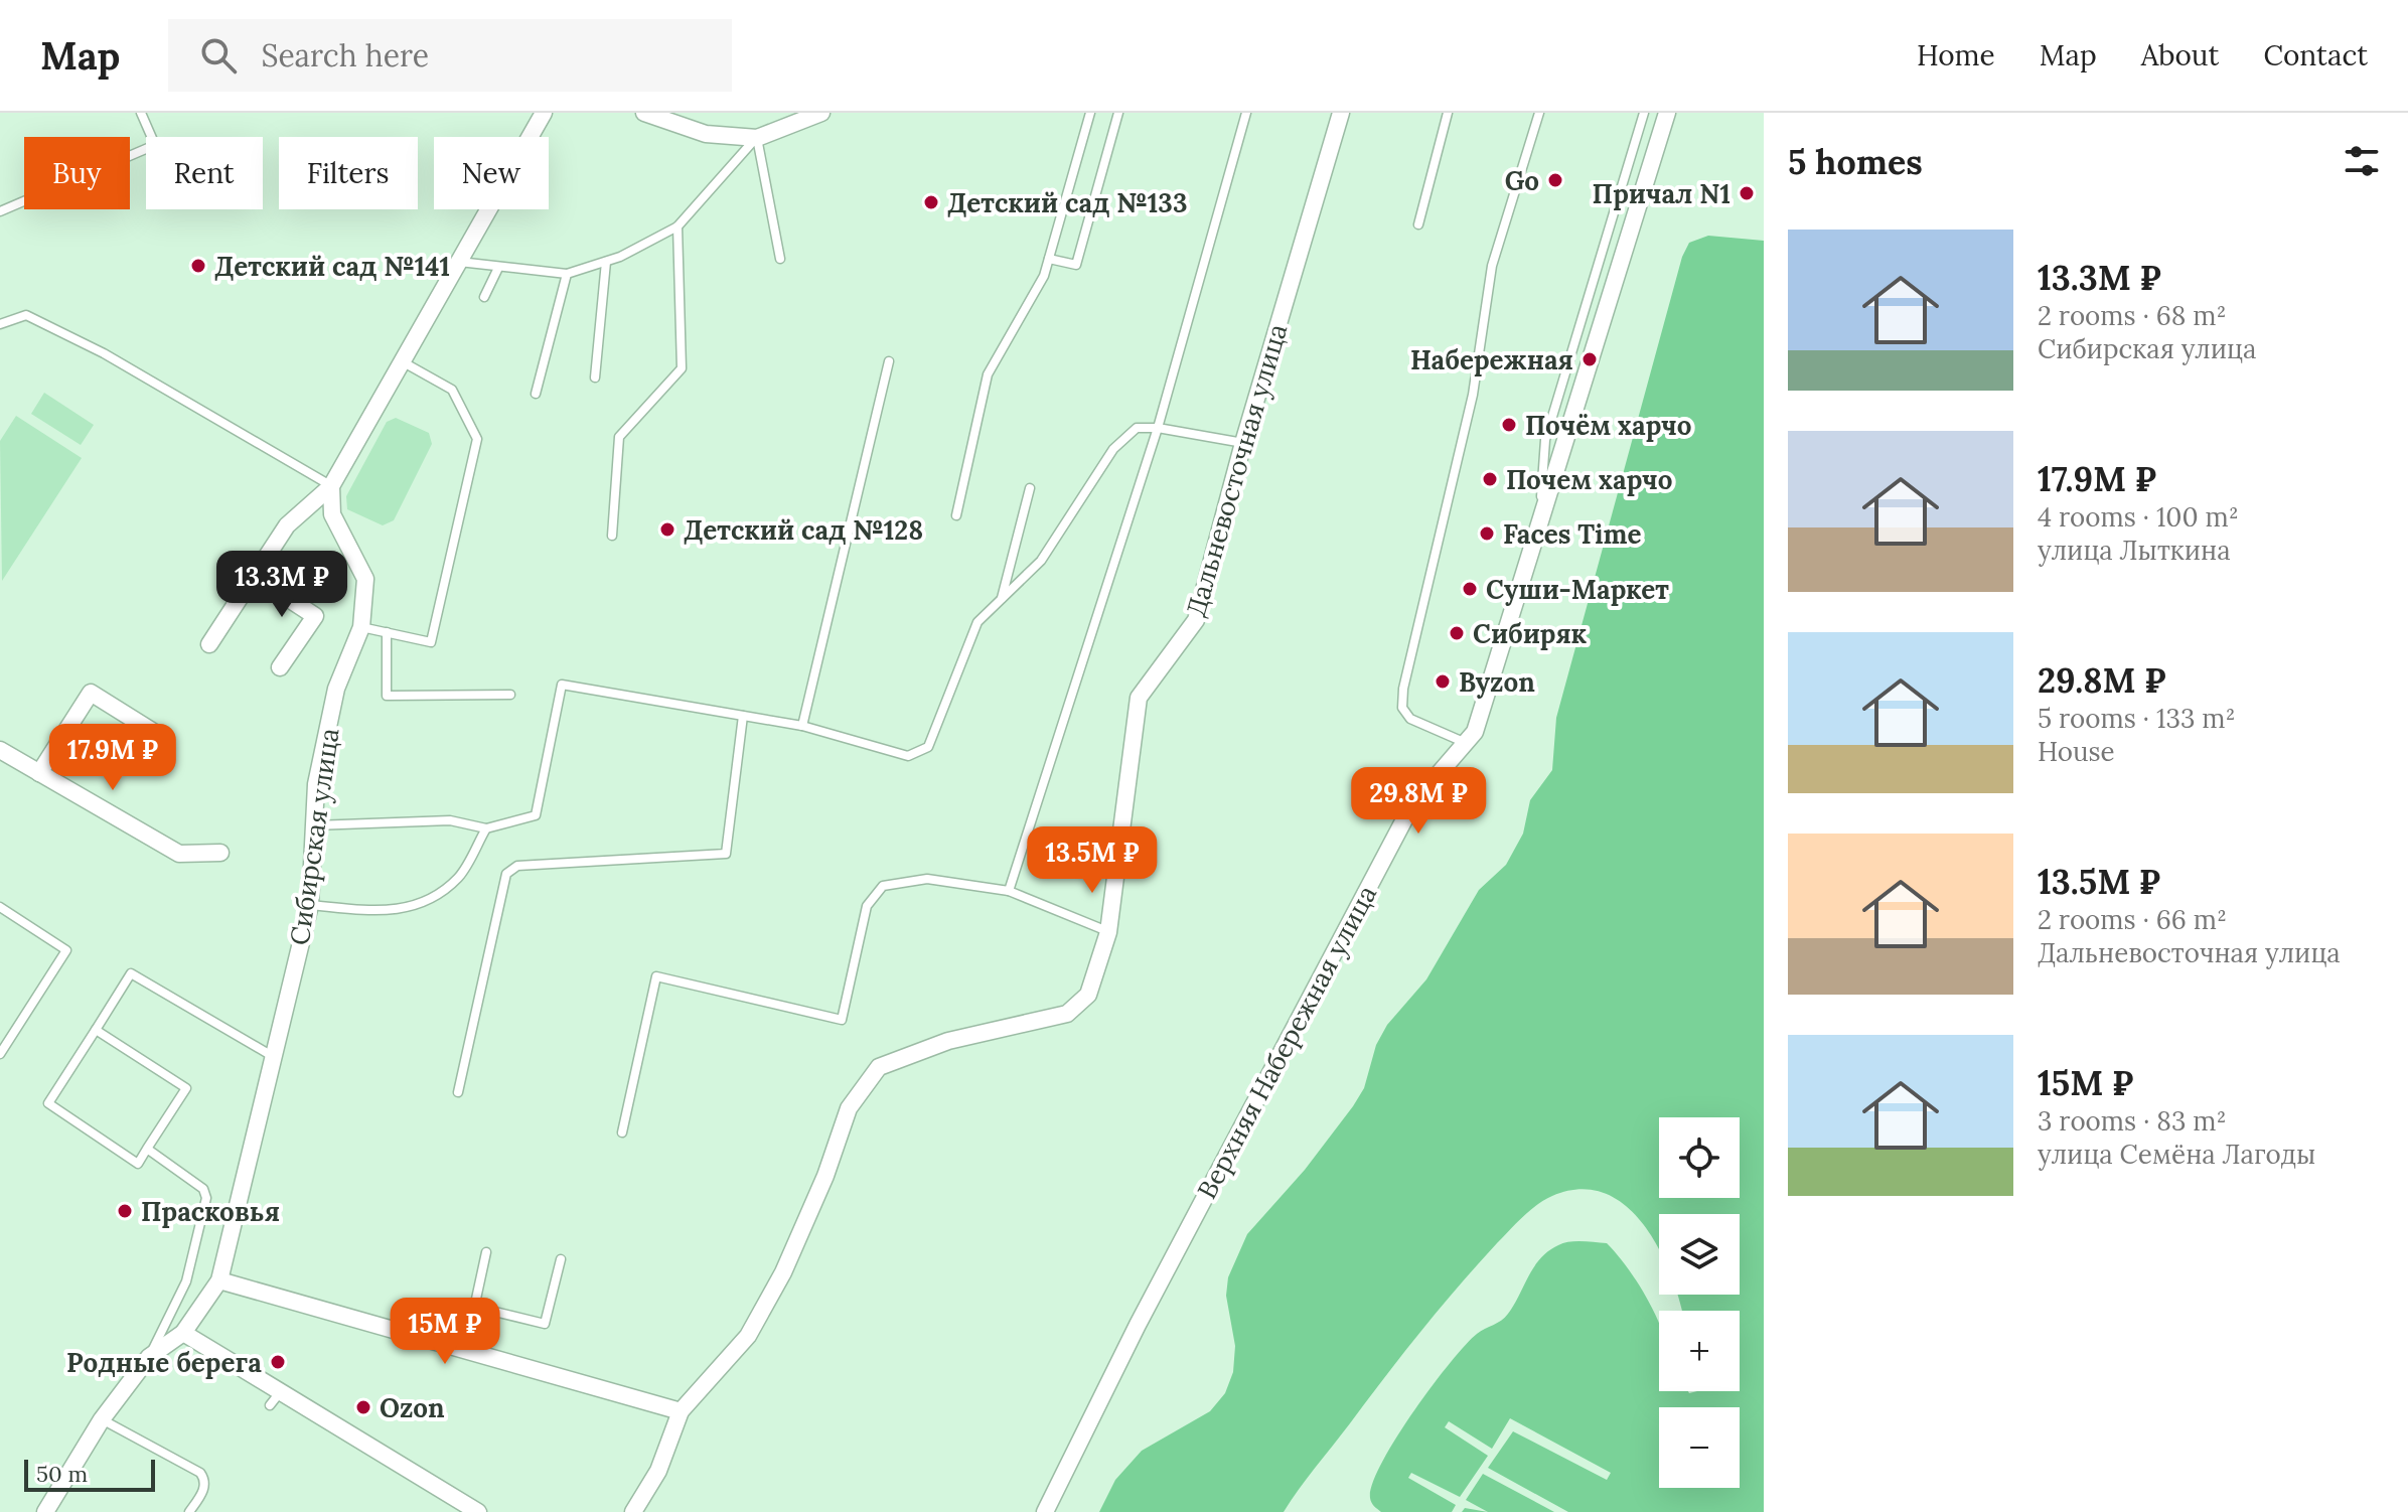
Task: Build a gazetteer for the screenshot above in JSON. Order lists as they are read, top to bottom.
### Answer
{
  "streets": {
    "street": ["Дальневосточная улица", "Сибирская улица", "Верхняя Набережная улица"]
  },
  "places": [
    "Go",
    "Причал N1",
    "Детский сад №133",
    "Детский сад №141",
    "Набережная",
    "Почём харчо",
    "Почем харчо",
    "Детский сад №128",
    "Faces Time",
    "Суши-Маркет",
    "Сибиряк",
    "Byzon",
    "Прасковья",
    "Родные берега",
    "Ozon"
  ],
  "scale_bar": "50 m",
  "page": {
    "header": "Map",
    "search": "Search here",
    "nav": [
      "Home",
      "Map",
      "About",
      "Contact"
    ],
    "heading": "5 homes",
    "chip": [
      "Buy",
      "Rent",
      "Filters",
      "New"
    ],
    "list": [
      {
        "name": "13.3M ₽",
        "note": "2 rooms · 68 m² · Сибирская улица"
      },
      {
        "name": "17.9M ₽",
        "note": "4 rooms · 100 m² · улица Лыткина"
      },
      {
        "name": "29.8M ₽",
        "note": "5 rooms · 133 m² · House"
      },
      {
        "name": "13.5M ₽",
        "note": "2 rooms · 66 m² · Дальневосточная улица"
      },
      {
        "name": "15M ₽",
        "note": "3 rooms · 83 m² · улица Семёна Лагоды"
      }
    ],
    "price": [
      "13.3M ₽",
      "17.9M ₽",
      "29.8M ₽",
      "13.5M ₽",
      "15M ₽"
    ],
    "map_buttons": ["+", "−"],
    "scale": "50 m"
  }
}
